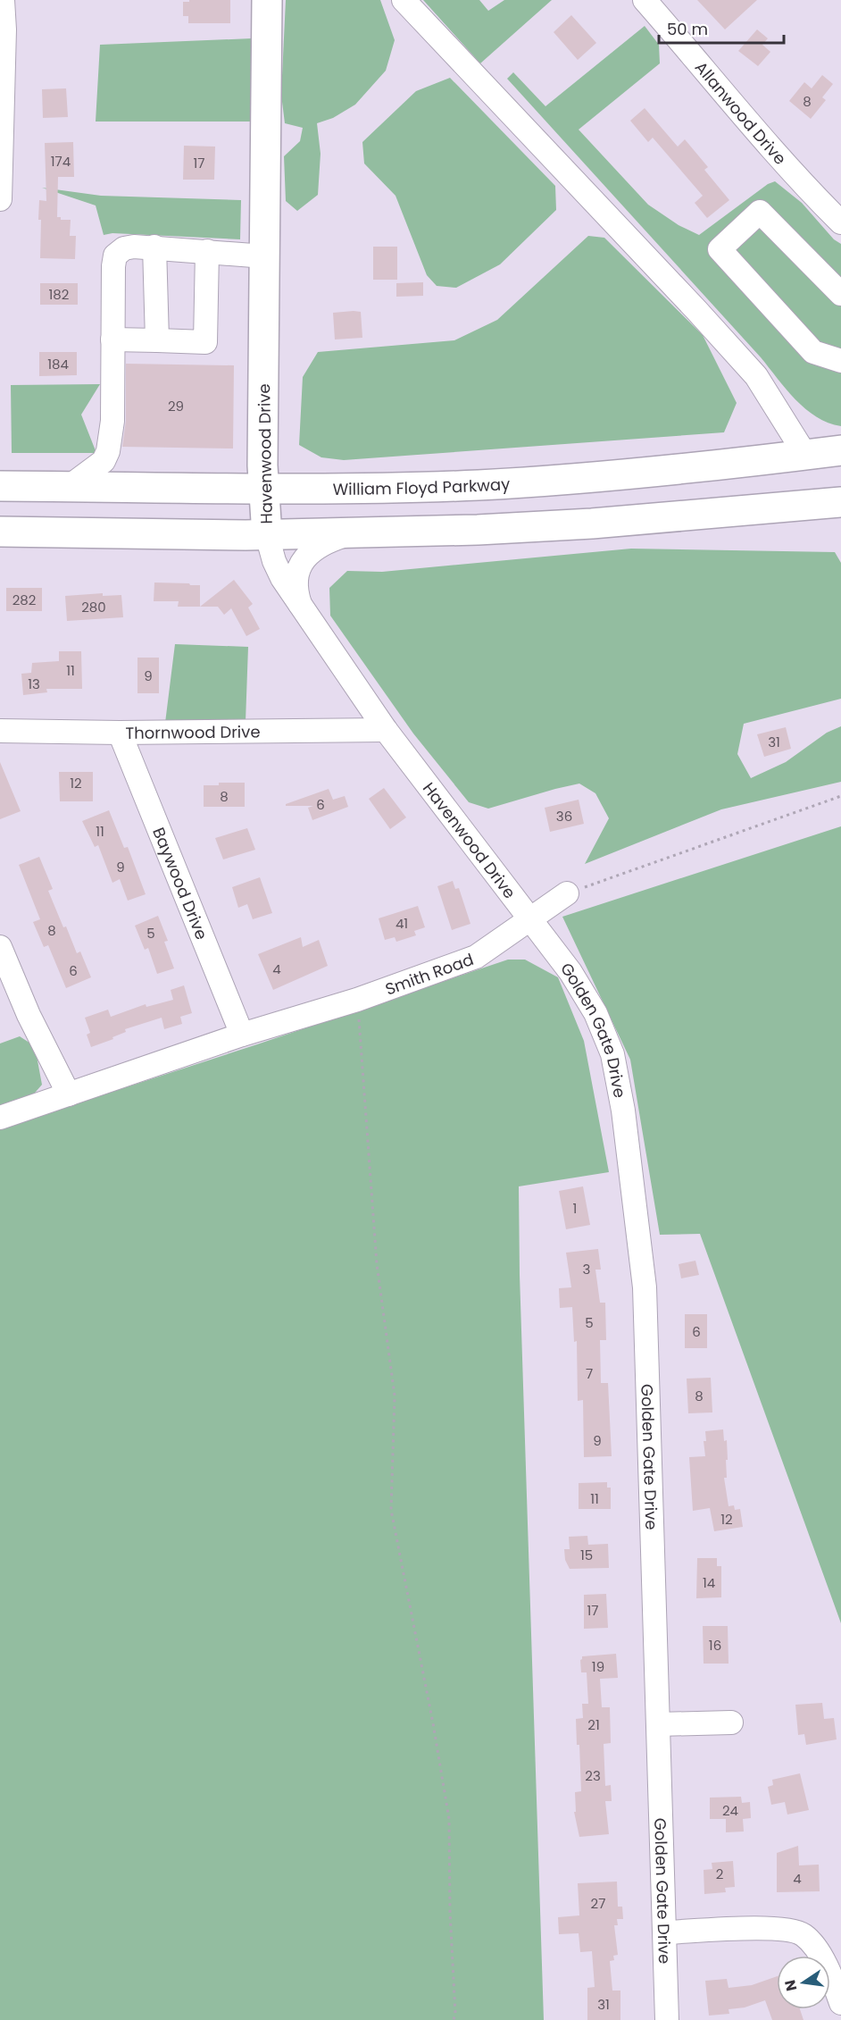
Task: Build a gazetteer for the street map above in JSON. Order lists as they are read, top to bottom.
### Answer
{
  "streets": {
    "main road": ["Havenwood Drive", "William Floyd Parkway"],
    "street": [
      "Allanwood Drive",
      "Thornwood Drive",
      "Baywood Drive",
      "Smith Road",
      "Golden Gate Drive"
    ]
  },
  "crossings": [
    ["Havenwood Drive", "William Floyd Parkway"],
    ["Havenwood Drive", "Thornwood Drive"],
    ["Havenwood Drive", "Smith Road"],
    ["Havenwood Drive", "Golden Gate Drive"],
    ["Thornwood Drive", "Baywood Drive"],
    ["Baywood Drive", "Smith Road"],
    ["Smith Road", "Golden Gate Drive"]
  ],
  "house_numbers": [
    "8",
    "174",
    "17",
    "182",
    "184",
    "29",
    "282",
    "280",
    "11",
    "9",
    "13",
    "31",
    "12",
    "8",
    "6",
    "36",
    "11",
    "9",
    "41",
    "8",
    "5",
    "4",
    "6",
    "1",
    "3",
    "5",
    "6",
    "7",
    "8",
    "9",
    "11",
    "12",
    "15",
    "14",
    "17",
    "16",
    "19",
    "21",
    "23",
    "24",
    "2",
    "4",
    "27",
    "31"
  ],
  "scale_bar": "50 m",
  "north": "left"
}
